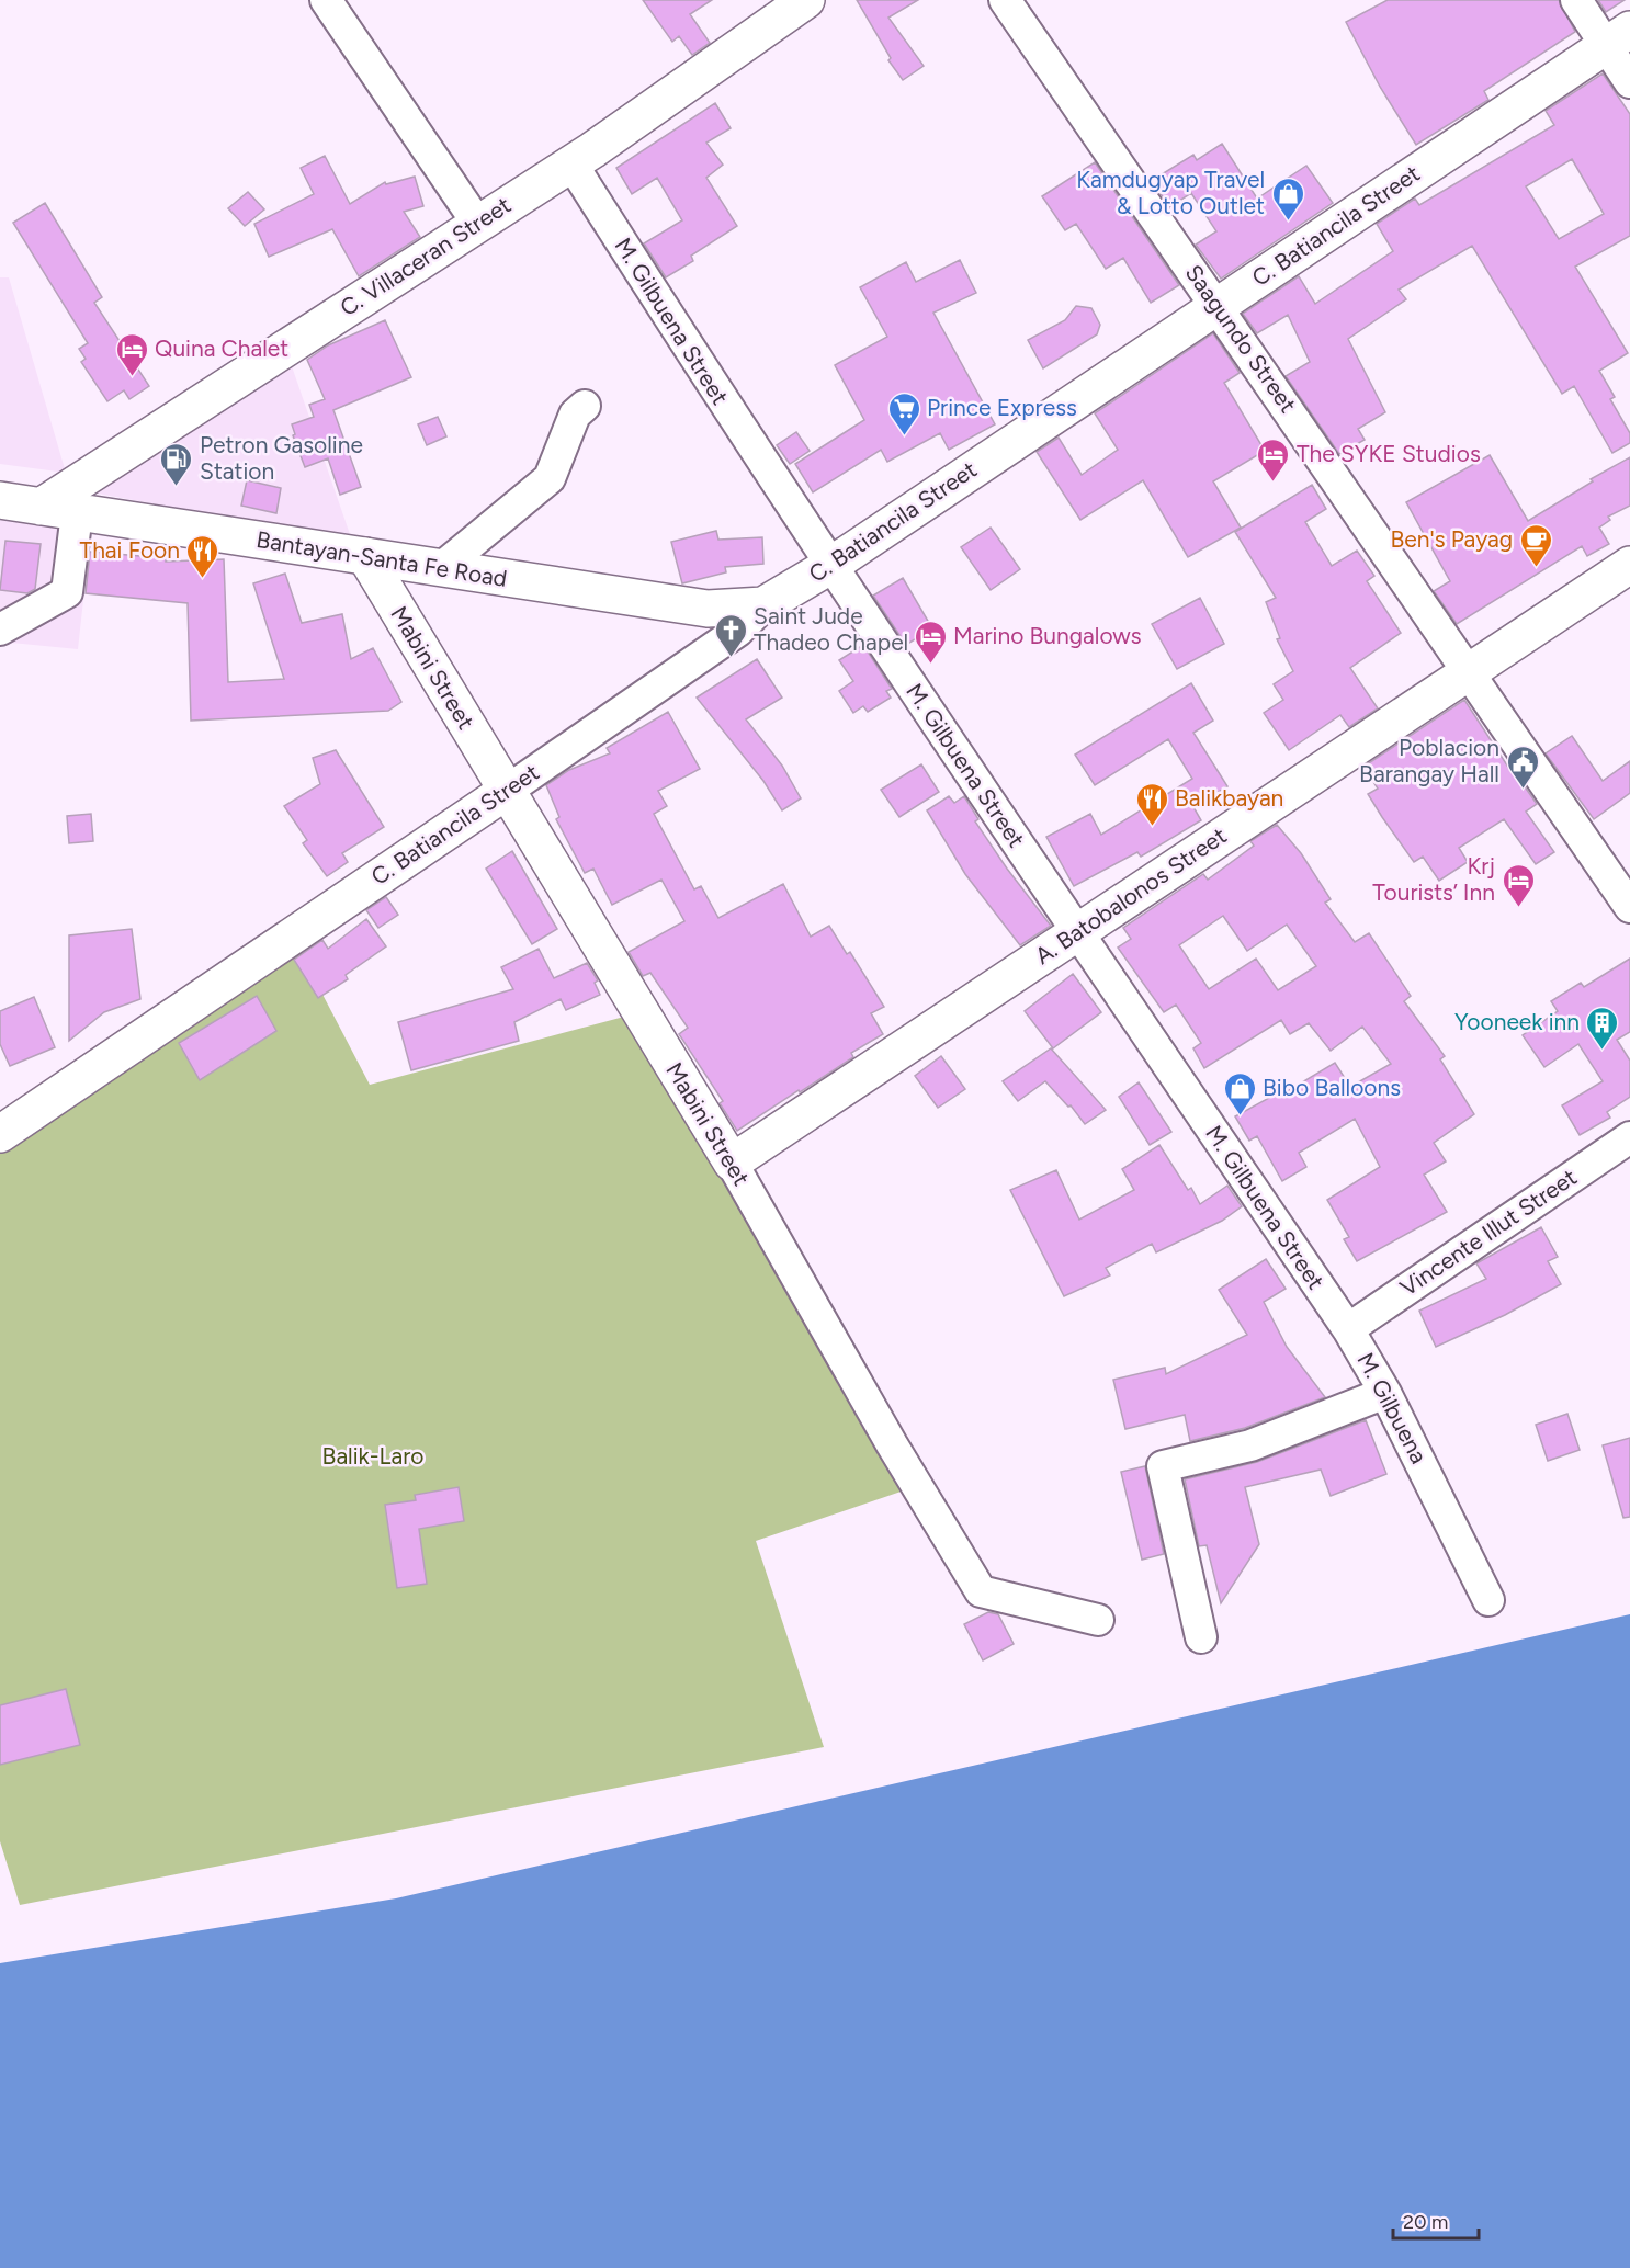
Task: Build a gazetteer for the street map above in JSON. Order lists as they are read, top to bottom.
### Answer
{
  "streets": {
    "main road": [
      "C. Batiancila Street",
      "C. Villaceran Street",
      "Bantayan-Santa Fe Road",
      "Mabini Street",
      "A. Batobalonos Street"
    ],
    "street": [
      "M. Gilbuena Street",
      "Saagundo Street",
      "Vincente Illut Street",
      "M. Gilbuena"
    ]
  },
  "crossings": [
    ["C. Batiancila Street", "M. Gilbuena Street"],
    ["C. Batiancila Street", "Saagundo Street"],
    ["C. Batiancila Street", "Bantayan-Santa Fe Road"],
    ["C. Batiancila Street", "Mabini Street"],
    ["C. Villaceran Street", "M. Gilbuena Street"],
    ["C. Villaceran Street", "Bantayan-Santa Fe Road"],
    ["M. Gilbuena Street", "A. Batobalonos Street"],
    ["M. Gilbuena Street", "Vincente Illut Street"],
    ["M. Gilbuena Street", "M. Gilbuena"],
    ["Saagundo Street", "A. Batobalonos Street"],
    ["Bantayan-Santa Fe Road", "Mabini Street"],
    ["Mabini Street", "A. Batobalonos Street"],
    ["Vincente Illut Street", "M. Gilbuena"]
  ],
  "parks": ["Balik-Laro"],
  "places": {
    "shop": ["Kamdugyap Travel & Lotto Outlet", "Bibo Balloons"],
    "hotel": [
      "Quina Chalet",
      "The SYKE Studios",
      "Marino Bungalows",
      "Krj Tourists’ Inn"
    ],
    "supermarket": ["Prince Express"],
    "fuel station": ["Petron Gasoline Station"],
    "cafe": ["Ben's Payag"],
    "restaurant": ["Thai Foon", "Balikbayan"],
    "church": ["Saint Jude Thadeo Chapel"],
    "public building": ["Poblacion Barangay Hall"],
    "building": ["Yooneek inn"]
  },
  "scale_bar": "20 m"
}
